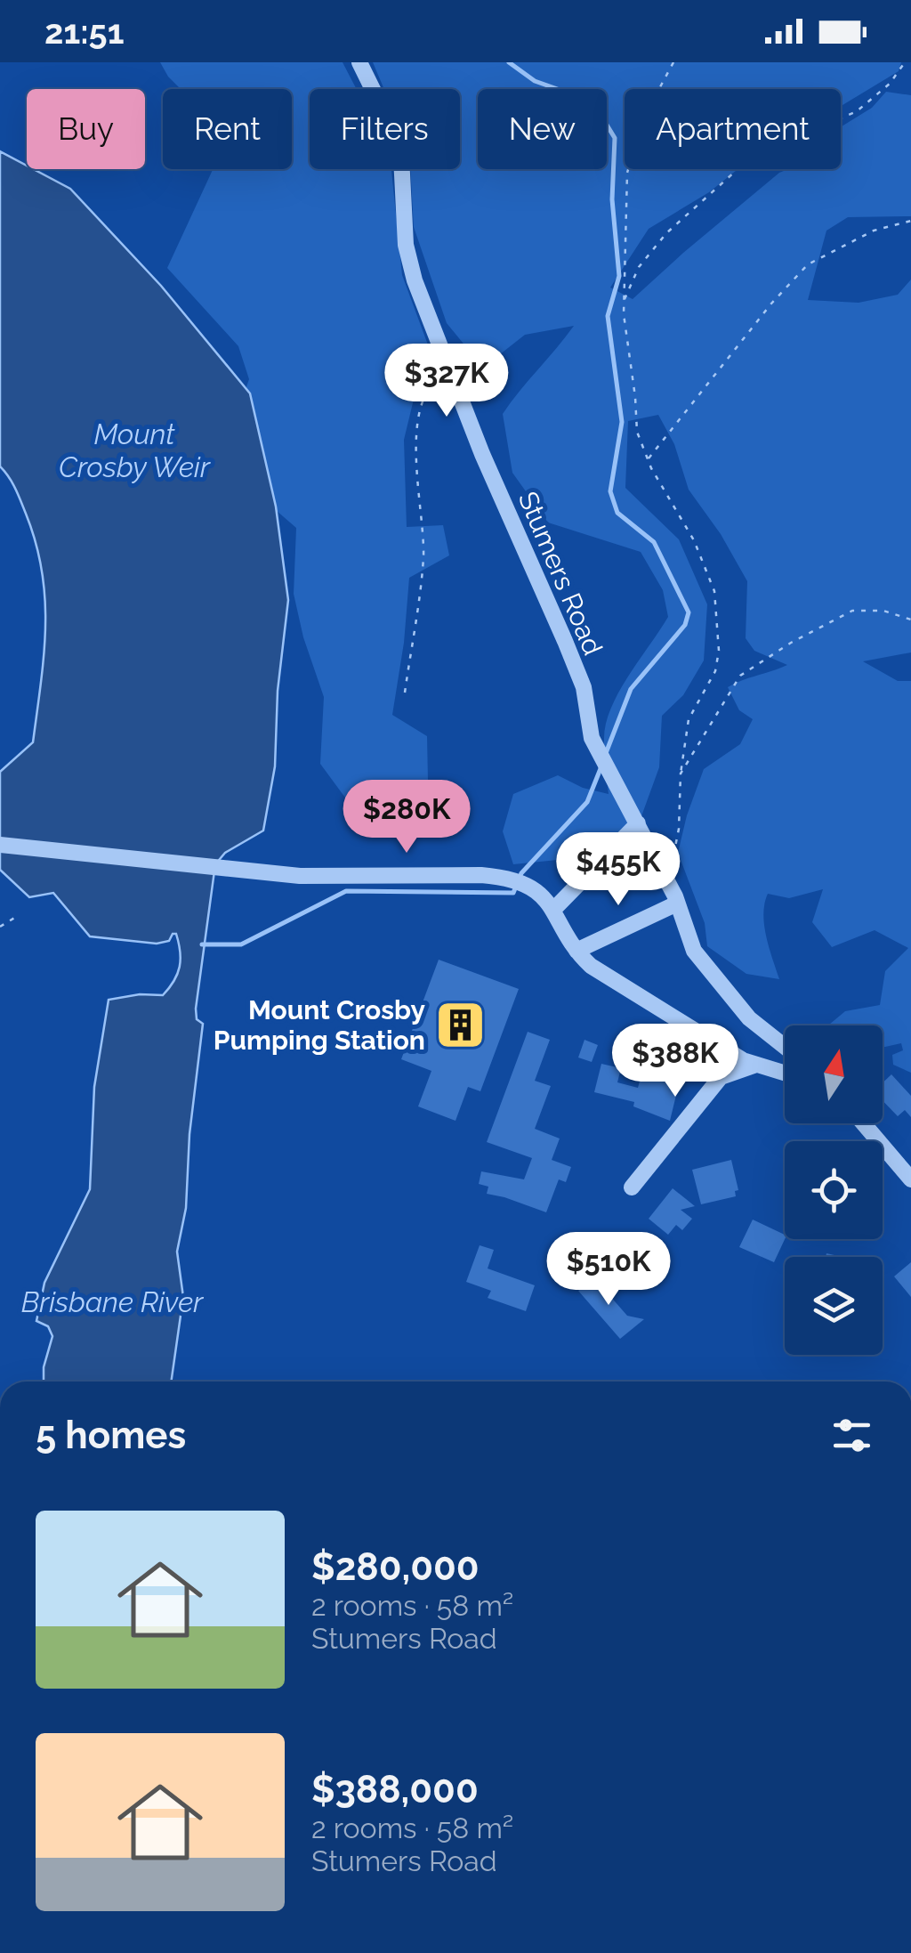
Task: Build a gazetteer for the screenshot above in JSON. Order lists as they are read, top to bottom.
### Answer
{
  "streets": {
    "street": ["Stumers Road"]
  },
  "water": ["Mount Crosby Weir", "Brisbane River"],
  "places": {
    "building": ["Mount Crosby Pumping Station"]
  },
  "north": "top",
  "page": {
    "status": "21:51",
    "chip": [
      "Buy",
      "Rent",
      "Filters",
      "New",
      "Apartment"
    ],
    "price": [
      "$327K",
      "$280K",
      "$455K",
      "$388K",
      "$510K"
    ],
    "heading": "5 homes",
    "list": [
      {
        "name": "$280,000",
        "note": "2 rooms · 58 m² · Stumers Road"
      },
      {
        "name": "$388,000",
        "note": "2 rooms · 58 m² · Stumers Road"
      }
    ]
  }
}
